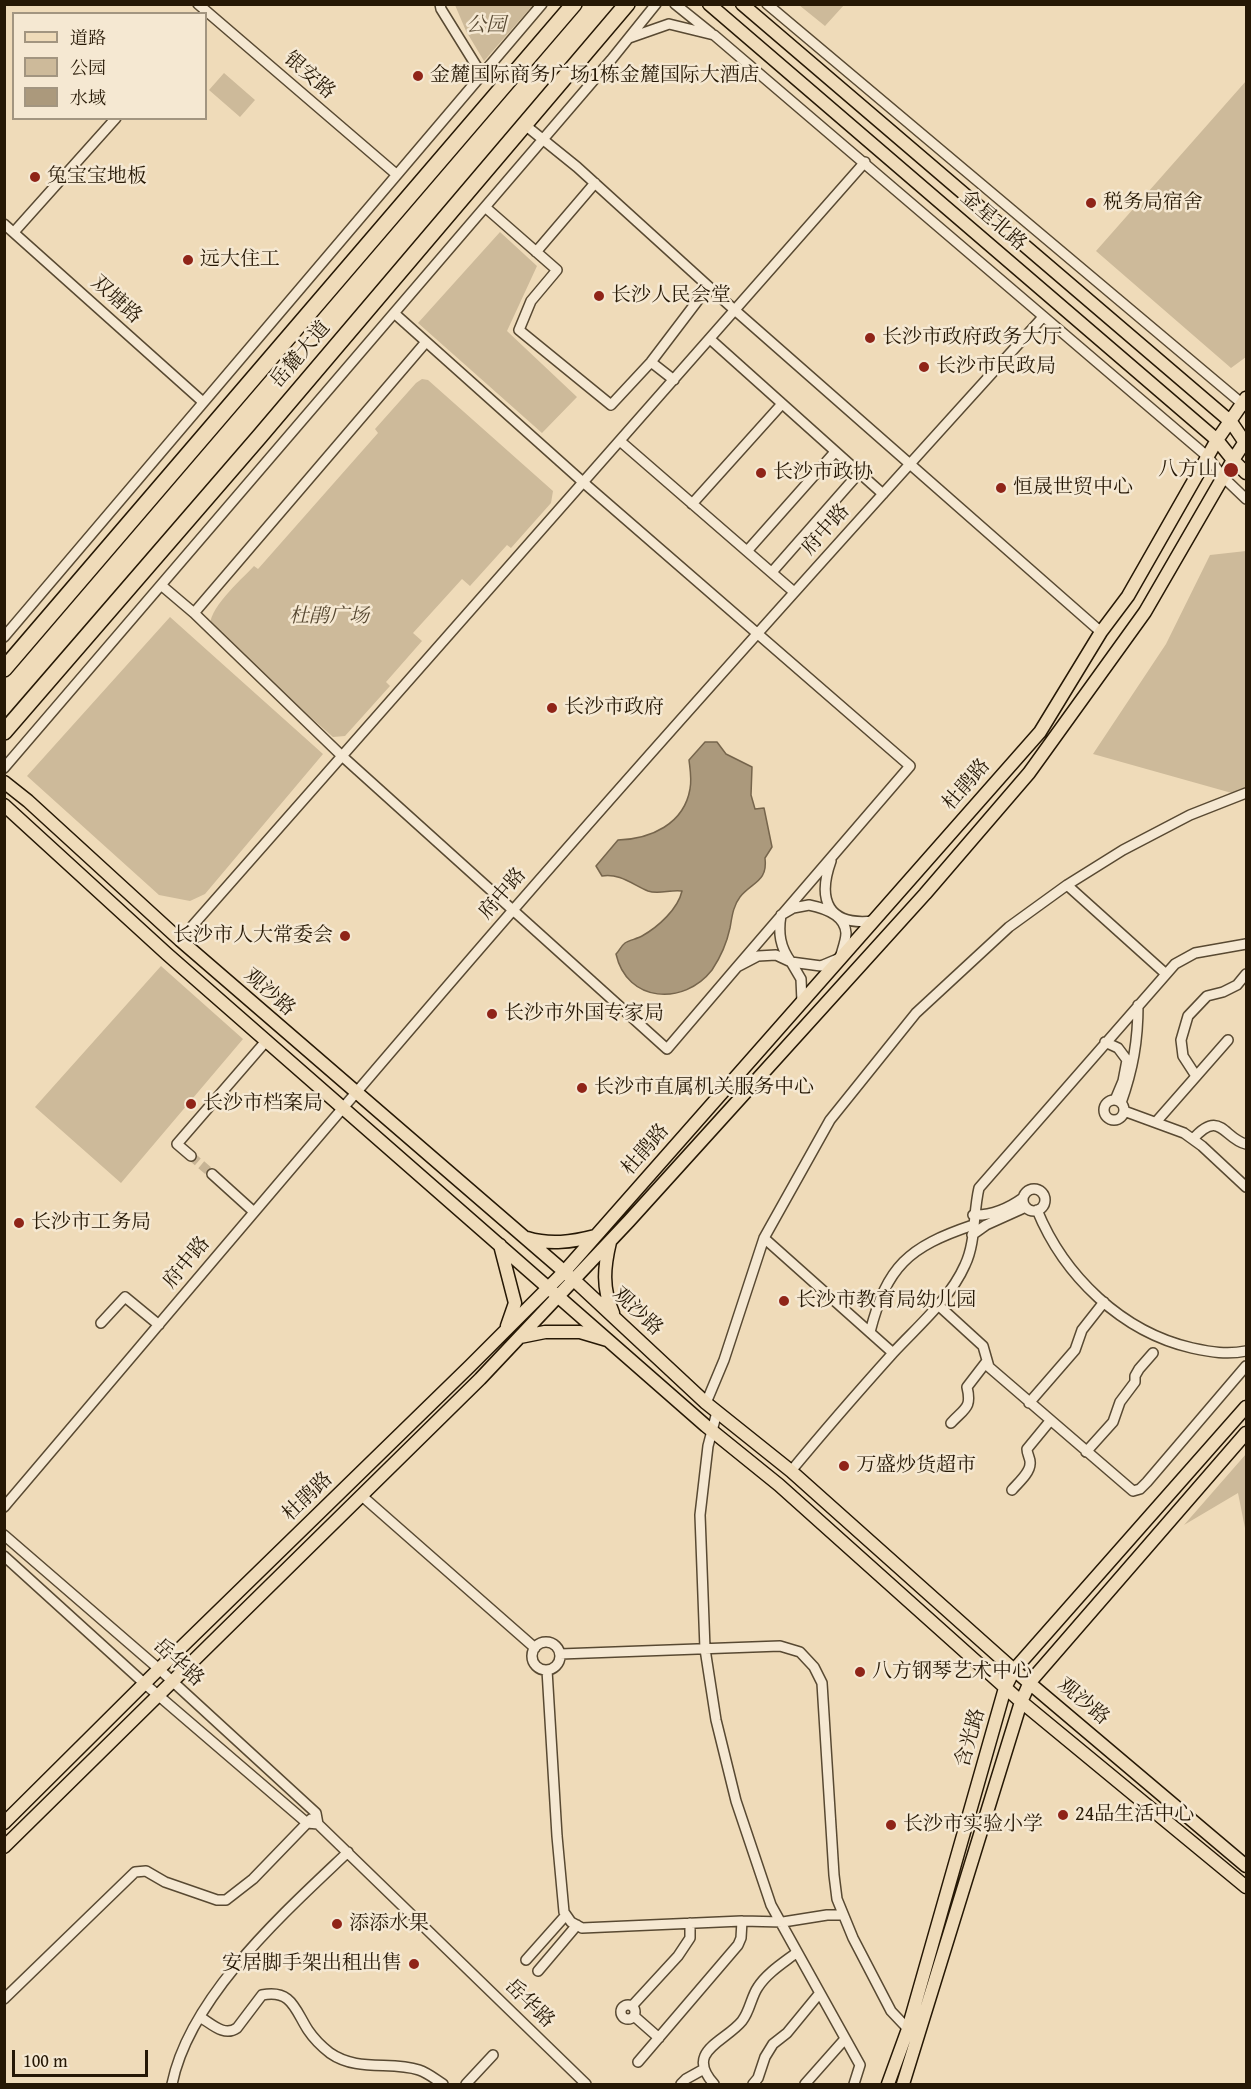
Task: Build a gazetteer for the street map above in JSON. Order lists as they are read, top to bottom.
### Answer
{
  "streets": {
    "highway": ["岳麓大道"],
    "main road": [
      "金星北路",
      "杜鹃路",
      "观沙路",
      "含光路"
    ],
    "street": [
      "银安路",
      "双塘路",
      "府中路",
      "岳华路"
    ]
  },
  "crossings": [
    ["金星北路", "杜鹃路"],
    ["府中路", "观沙路"],
    ["杜鹃路", "观沙路"],
    ["杜鹃路", "岳华路"],
    ["观沙路", "含光路"]
  ],
  "parks": ["公园", "杜鹃广场"],
  "places": [
    "金麓国际商务广场1栋金麓国际大酒店",
    "兔宝宝地板",
    "税务局宿舍",
    "远大住工",
    "长沙人民会堂",
    "长沙市政府政务大厅",
    "长沙市民政局",
    "八方山",
    "长沙市政协",
    "恒晟世贸中心",
    "长沙市政府",
    "长沙市人大常委会",
    "长沙市外国专家局",
    "长沙市直属机关服务中心",
    "长沙市档案局",
    "长沙市工务局",
    "长沙市教育局幼儿园",
    "万盛炒货超市",
    "八方钢琴艺术中心",
    "24品生活中心",
    "长沙市实验小学",
    "添添水果",
    "安居脚手架出租出售"
  ],
  "legend": ["道路", "公园", "水域"],
  "scale_bar": "100 m"
}
